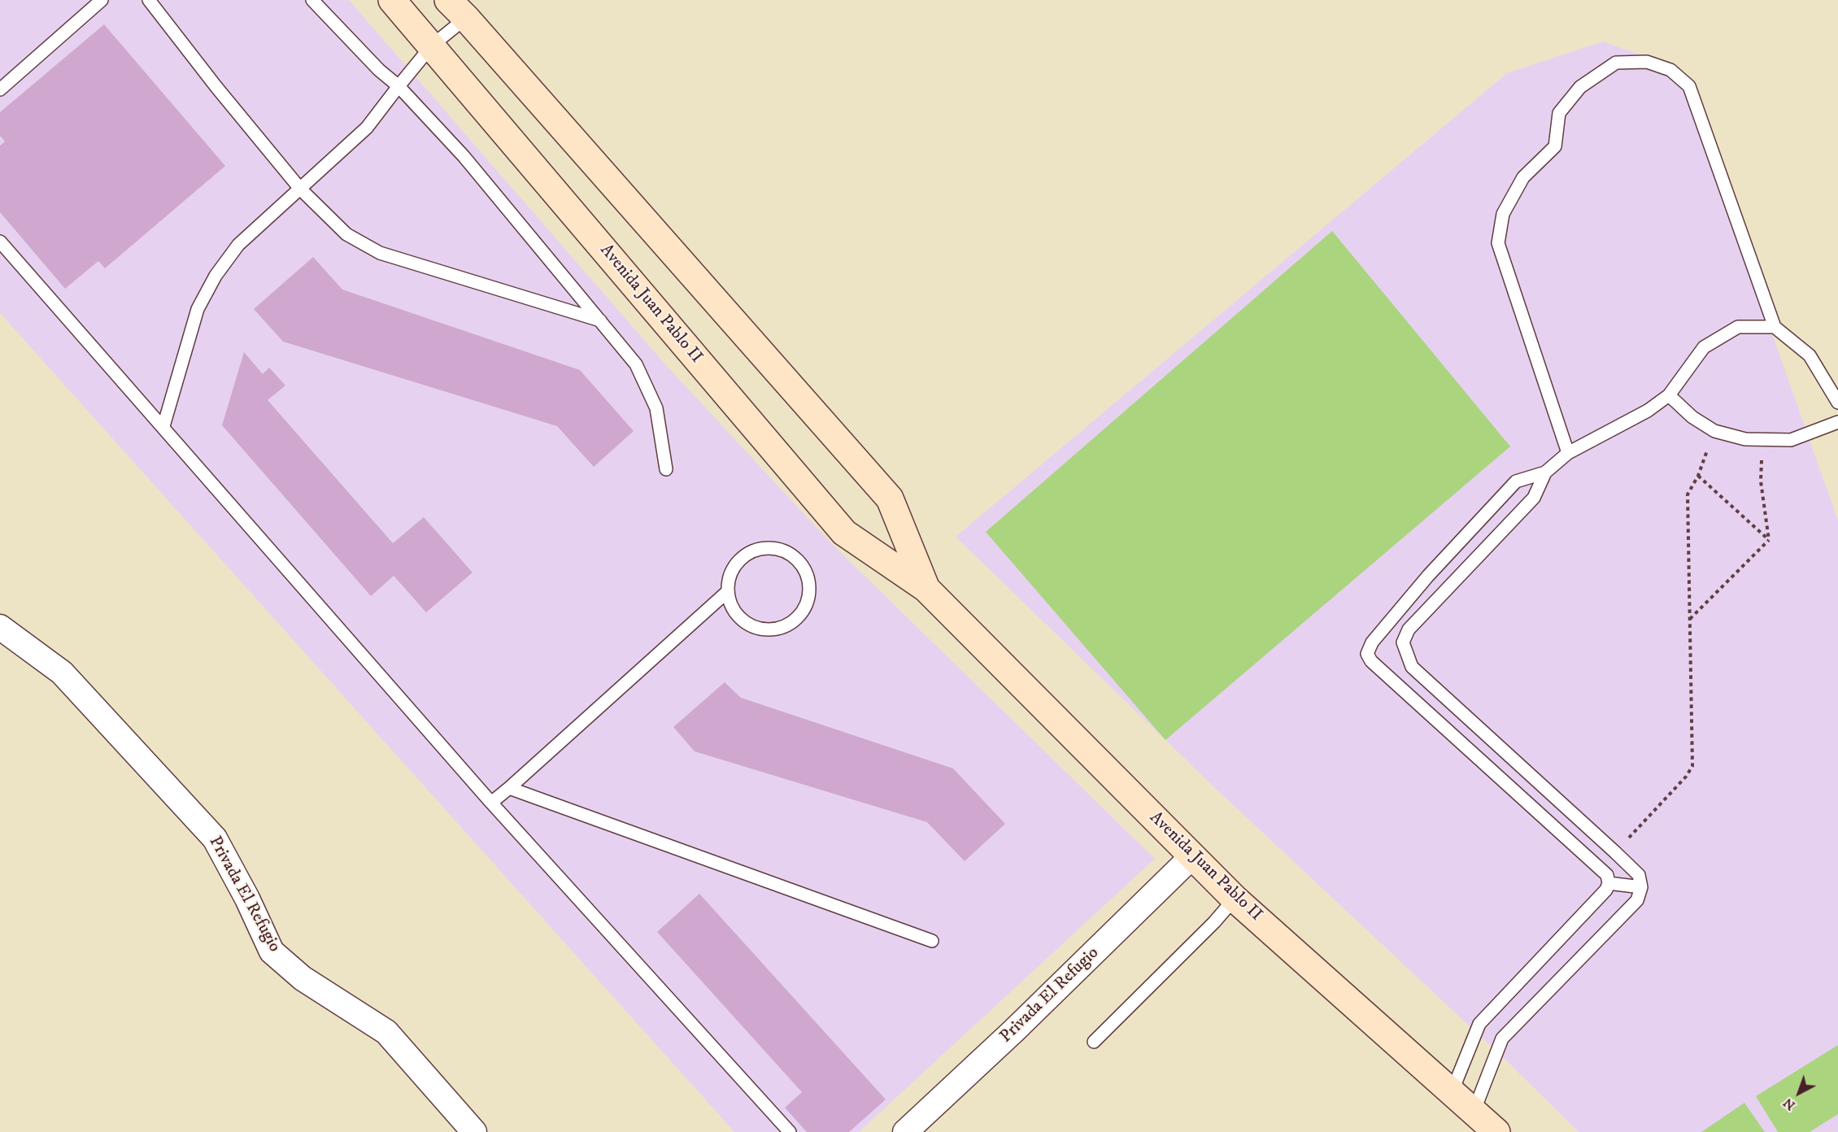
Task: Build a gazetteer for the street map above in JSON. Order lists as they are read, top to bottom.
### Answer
{
  "streets": {
    "main road": ["Avenida Juan Pablo II"],
    "street": ["Privada El Refugio"]
  },
  "crossings": [
    ["Avenida Juan Pablo II", "Privada El Refugio"]
  ],
  "north": "bottom left"
}
